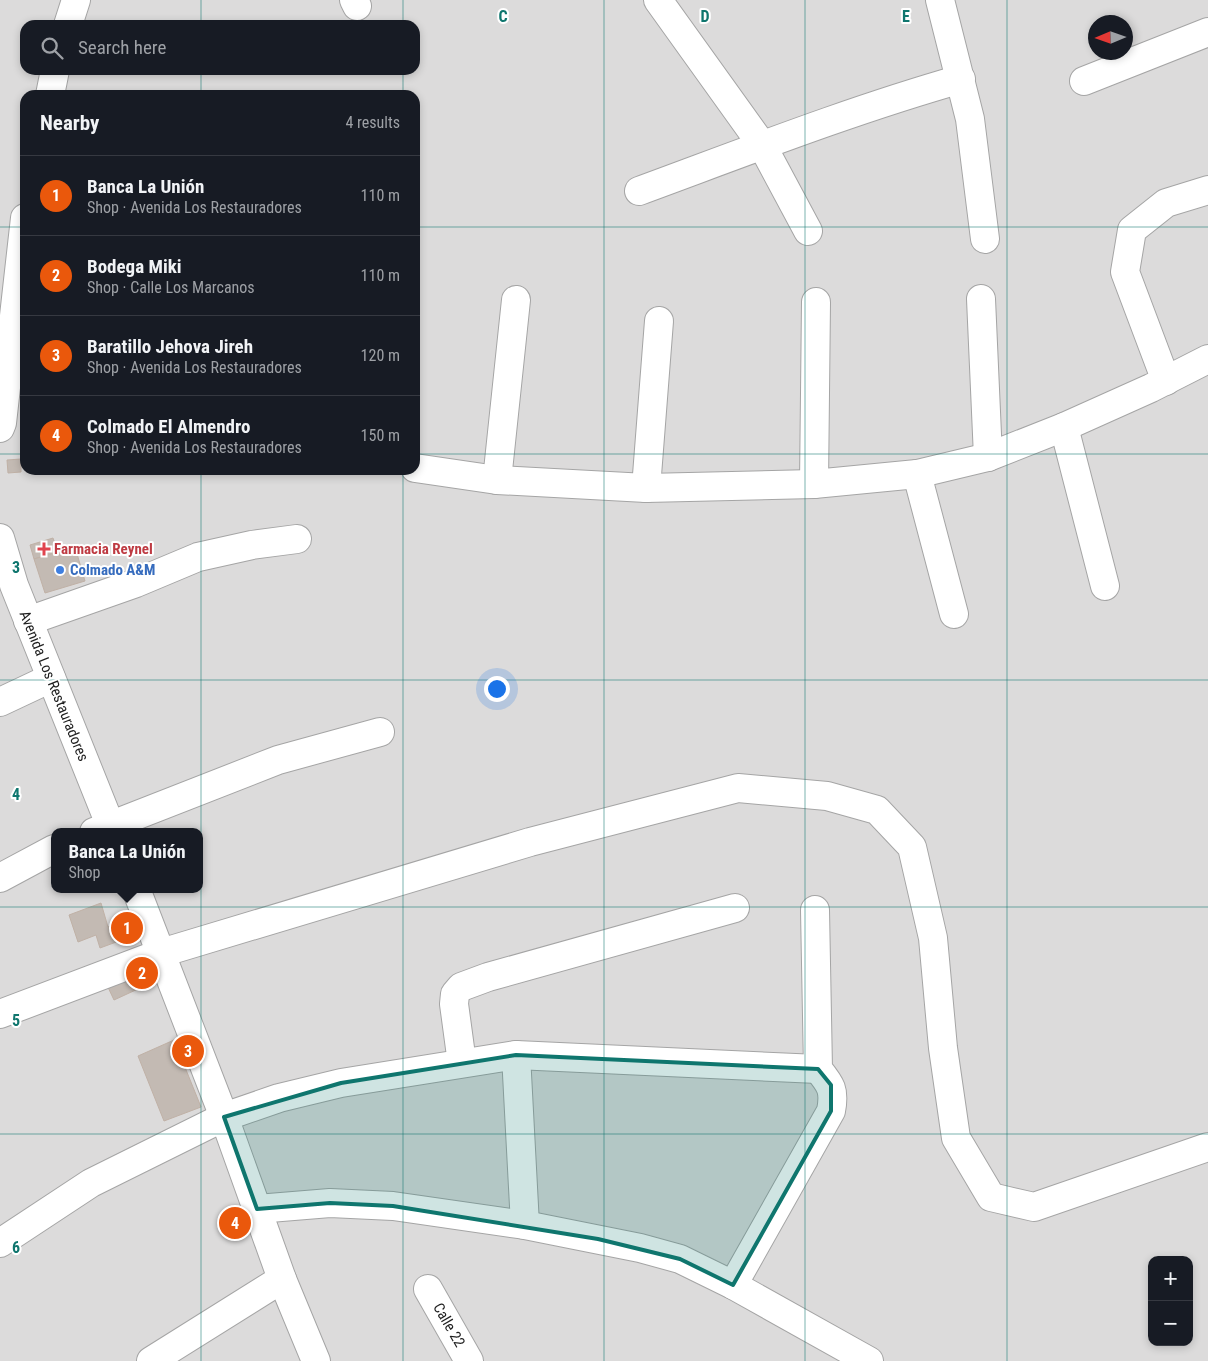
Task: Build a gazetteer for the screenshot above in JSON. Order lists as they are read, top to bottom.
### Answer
{
  "streets": {
    "street": ["Avenida Los Restauradores", "Calle 22"]
  },
  "places": {
    "health": ["Farmacia Reynel"],
    "other": ["Colmado A&M"]
  },
  "north": "left",
  "page": {
    "search": "Search here",
    "heading": ["Nearby", "4 results"],
    "list": [
      {
        "mark": "1",
        "name": "Banca La Unión",
        "note": "Shop · Avenida Los Restauradores",
        "value": "110 m"
      },
      {
        "mark": "2",
        "name": "Bodega Miki",
        "note": "Shop · Calle Los Marcanos",
        "value": "110 m"
      },
      {
        "mark": "3",
        "name": "Baratillo Jehova Jireh",
        "note": "Shop · Avenida Los Restauradores",
        "value": "120 m"
      },
      {
        "mark": "4",
        "name": "Colmado El Almendro",
        "note": "Shop · Avenida Los Restauradores",
        "value": "150 m"
      }
    ],
    "popup": ["Banca La Unión", "Shop"],
    "pins": [
      "1",
      "2",
      "3",
      "4"
    ],
    "map_buttons": ["+", "−"]
  },
  "grid": {
    "columns": ["C", "D", "E"],
    "rows": [
      "3",
      "4",
      "5",
      "6"
    ]
  }
}
